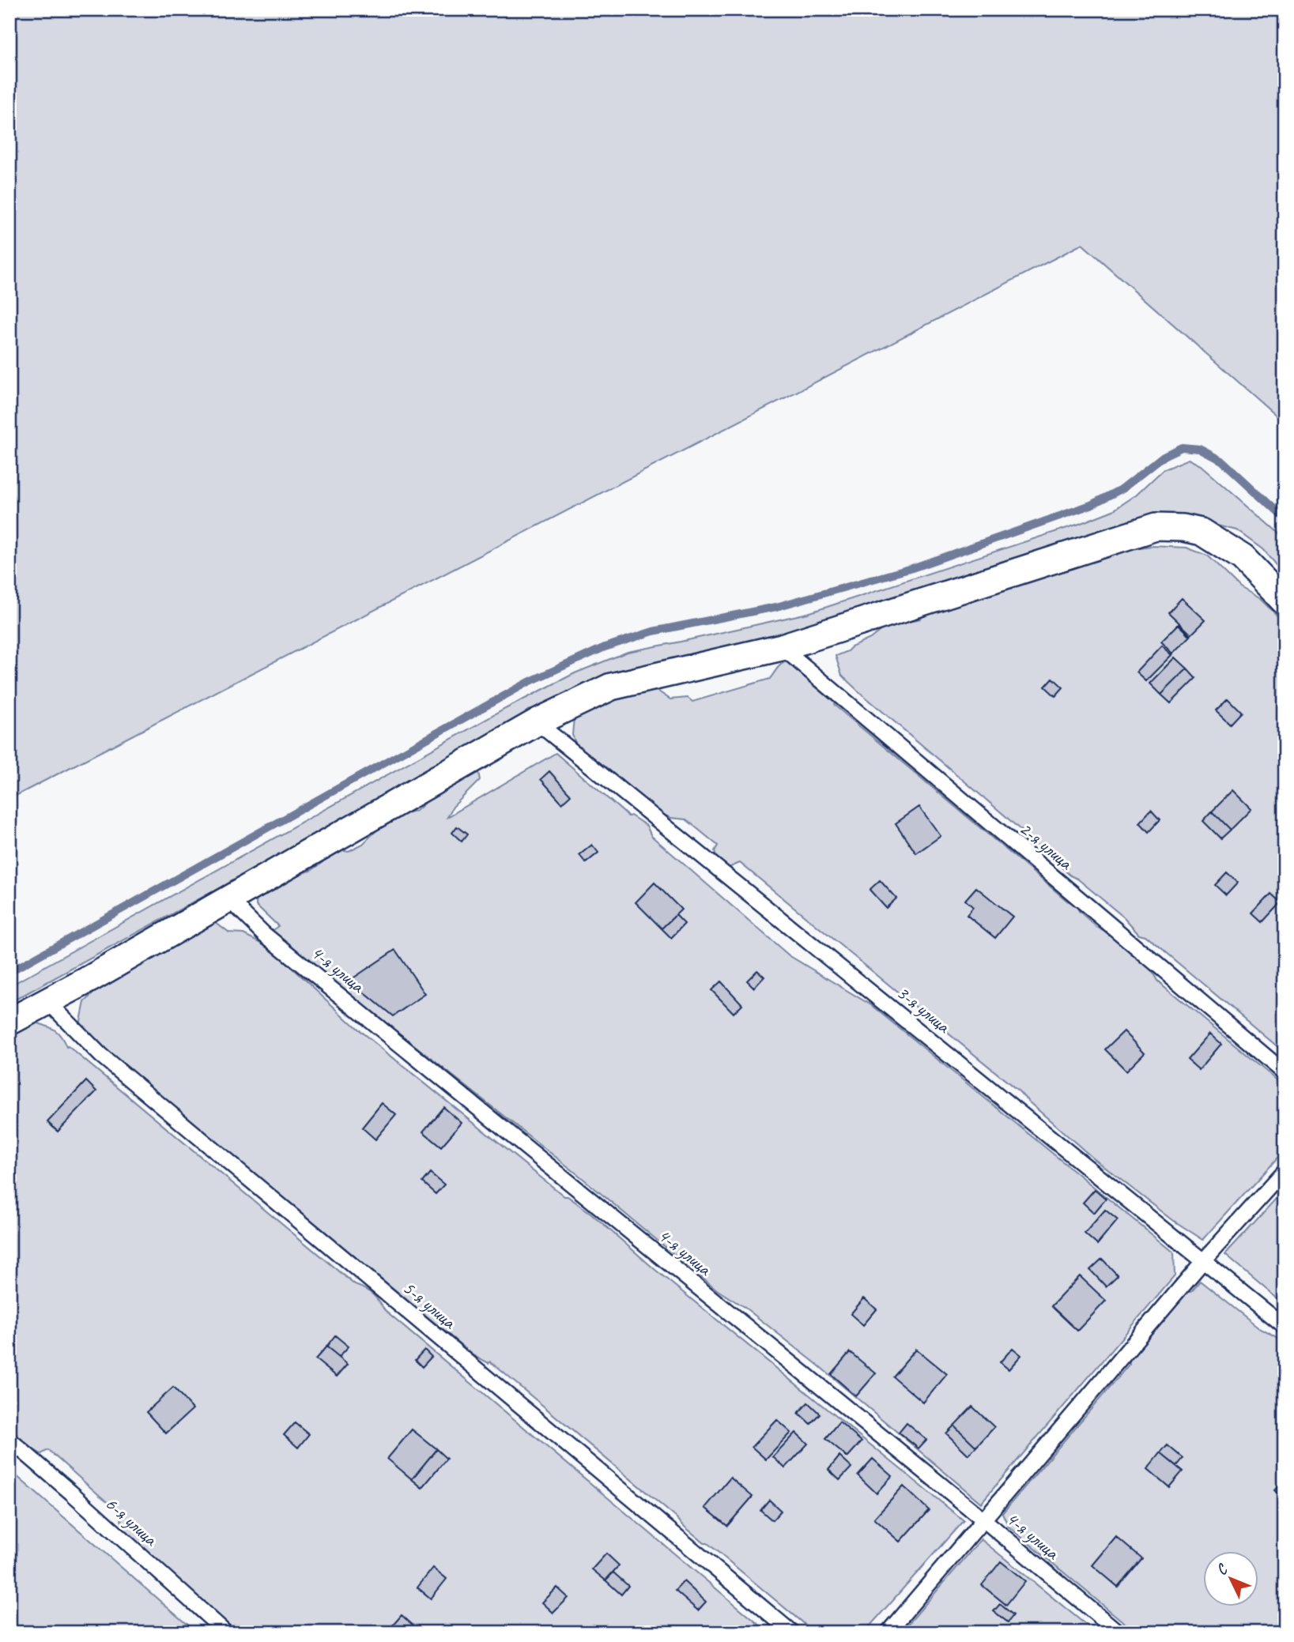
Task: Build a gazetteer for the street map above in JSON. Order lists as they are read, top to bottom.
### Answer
{
  "streets": {
    "lane": [
      "2-я улица",
      "4-я улица",
      "3-я улица",
      "5-я улица",
      "6-я улица"
    ]
  },
  "north": "top left"
}
